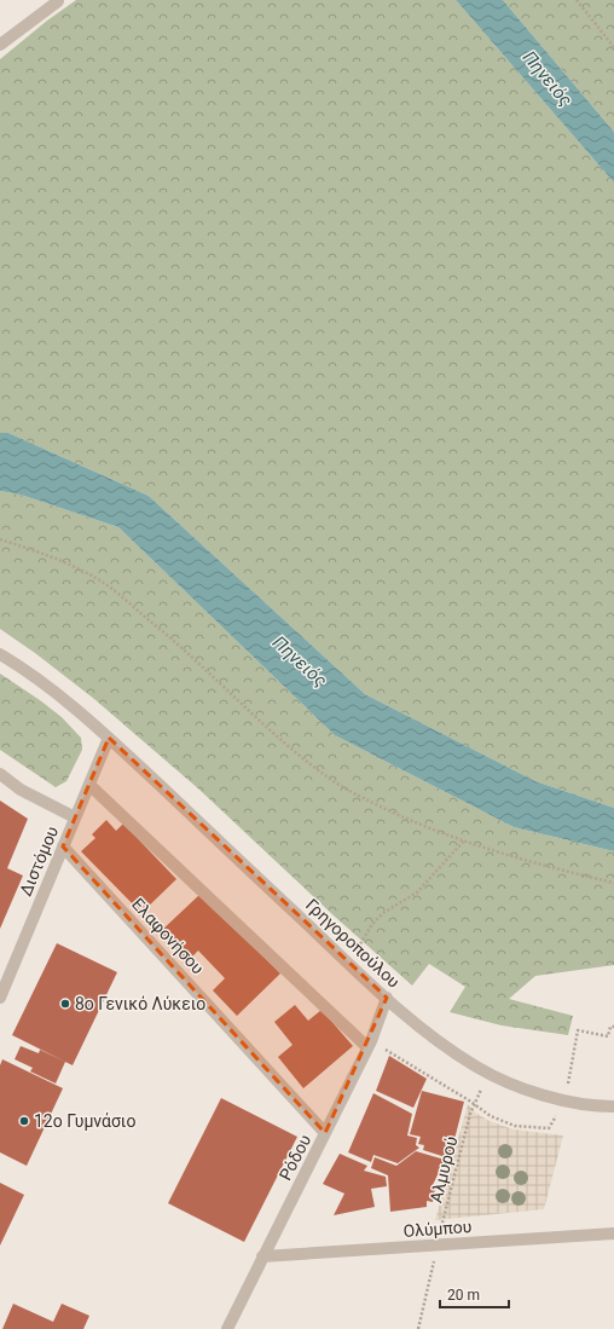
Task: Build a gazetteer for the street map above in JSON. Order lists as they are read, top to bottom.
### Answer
{
  "streets": {
    "street": [
      "Διστόμου",
      "Ελαφονήσου",
      "Γρηγοροπούλου",
      "Ρόδου",
      "Ολύμπου"
    ],
    "path": ["Αλμυρού"]
  },
  "crossings": [
    ["Διστόμου", "Ελαφονήσου"],
    ["Διστόμου", "Γρηγοροπούλου"],
    ["Ελαφονήσου", "Ρόδου"],
    ["Γρηγοροπούλου", "Ρόδου"],
    ["Ρόδου", "Ολύμπου"],
    ["Αλμυρού", "Ολύμπου"]
  ],
  "water": ["Πηνειός"],
  "places": ["8ο Γενικό Λύκειο", "12ο Γυμνάσιο"],
  "scale_bar": "20 m"
}
